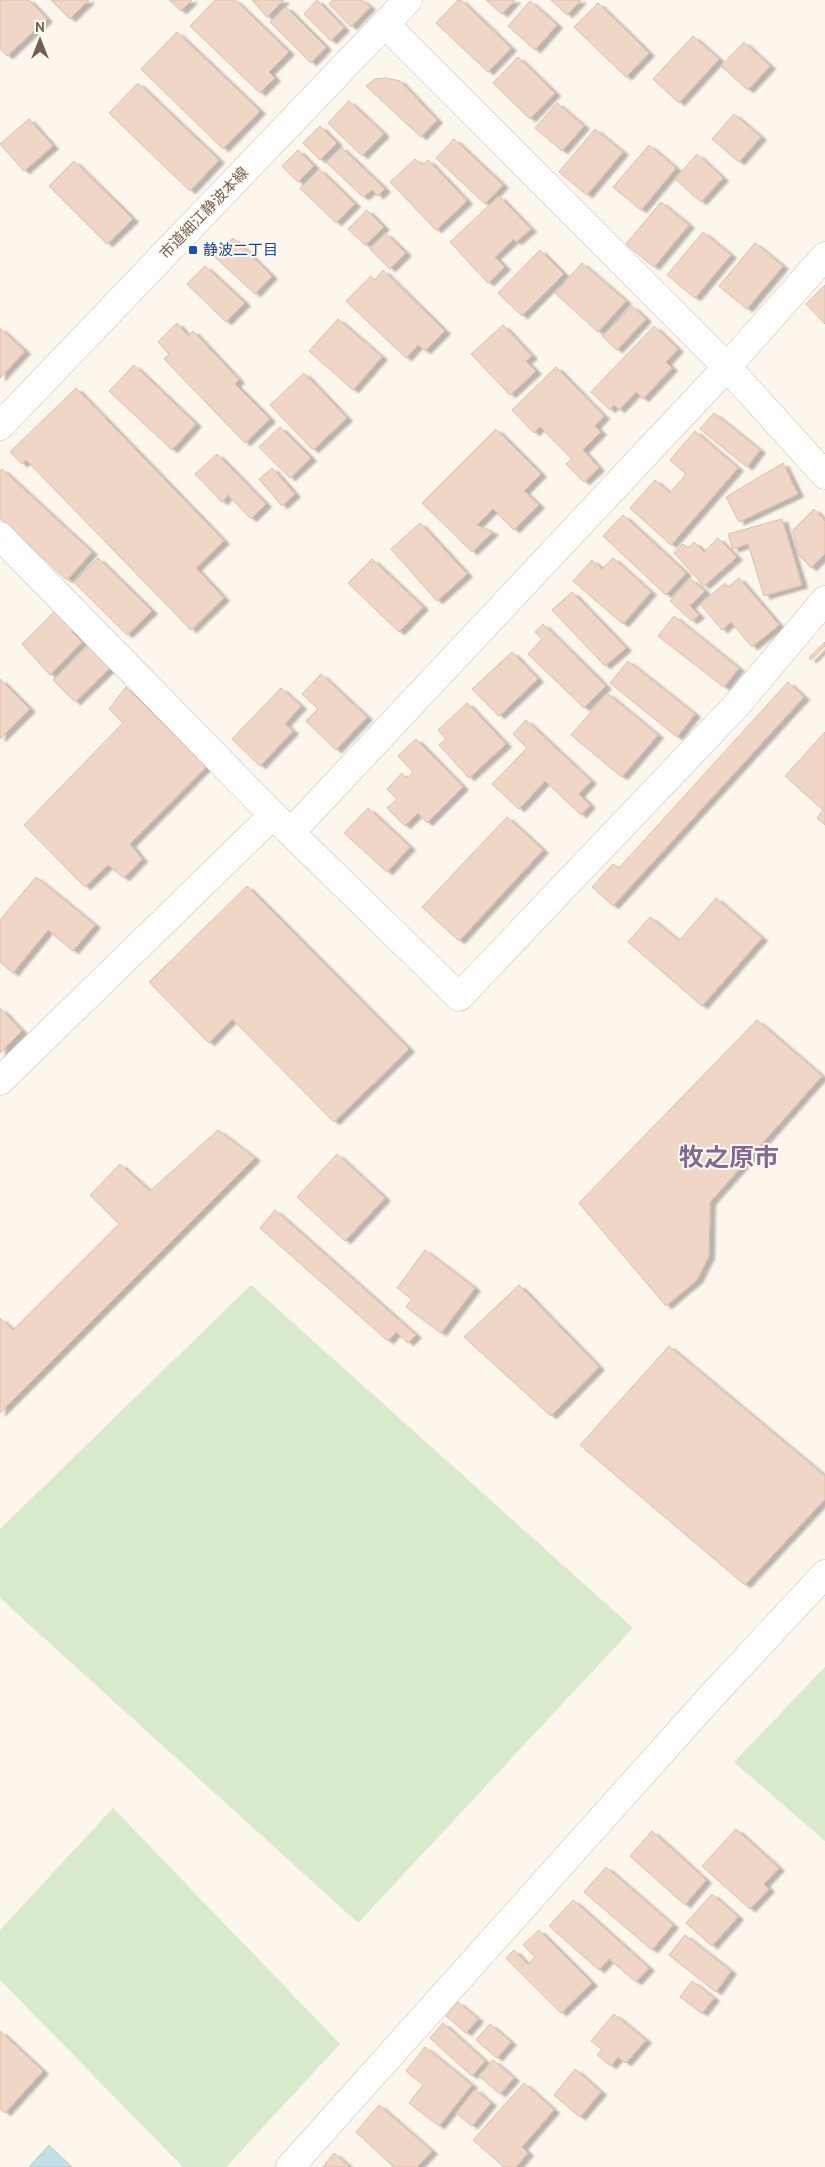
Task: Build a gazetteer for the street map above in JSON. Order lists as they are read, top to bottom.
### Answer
{
  "streets": {
    "street": ["市道細江静波本線"]
  },
  "districts": ["牧之原市"],
  "places": {
    "transit": ["静波二丁目"]
  },
  "north": "top"
}
